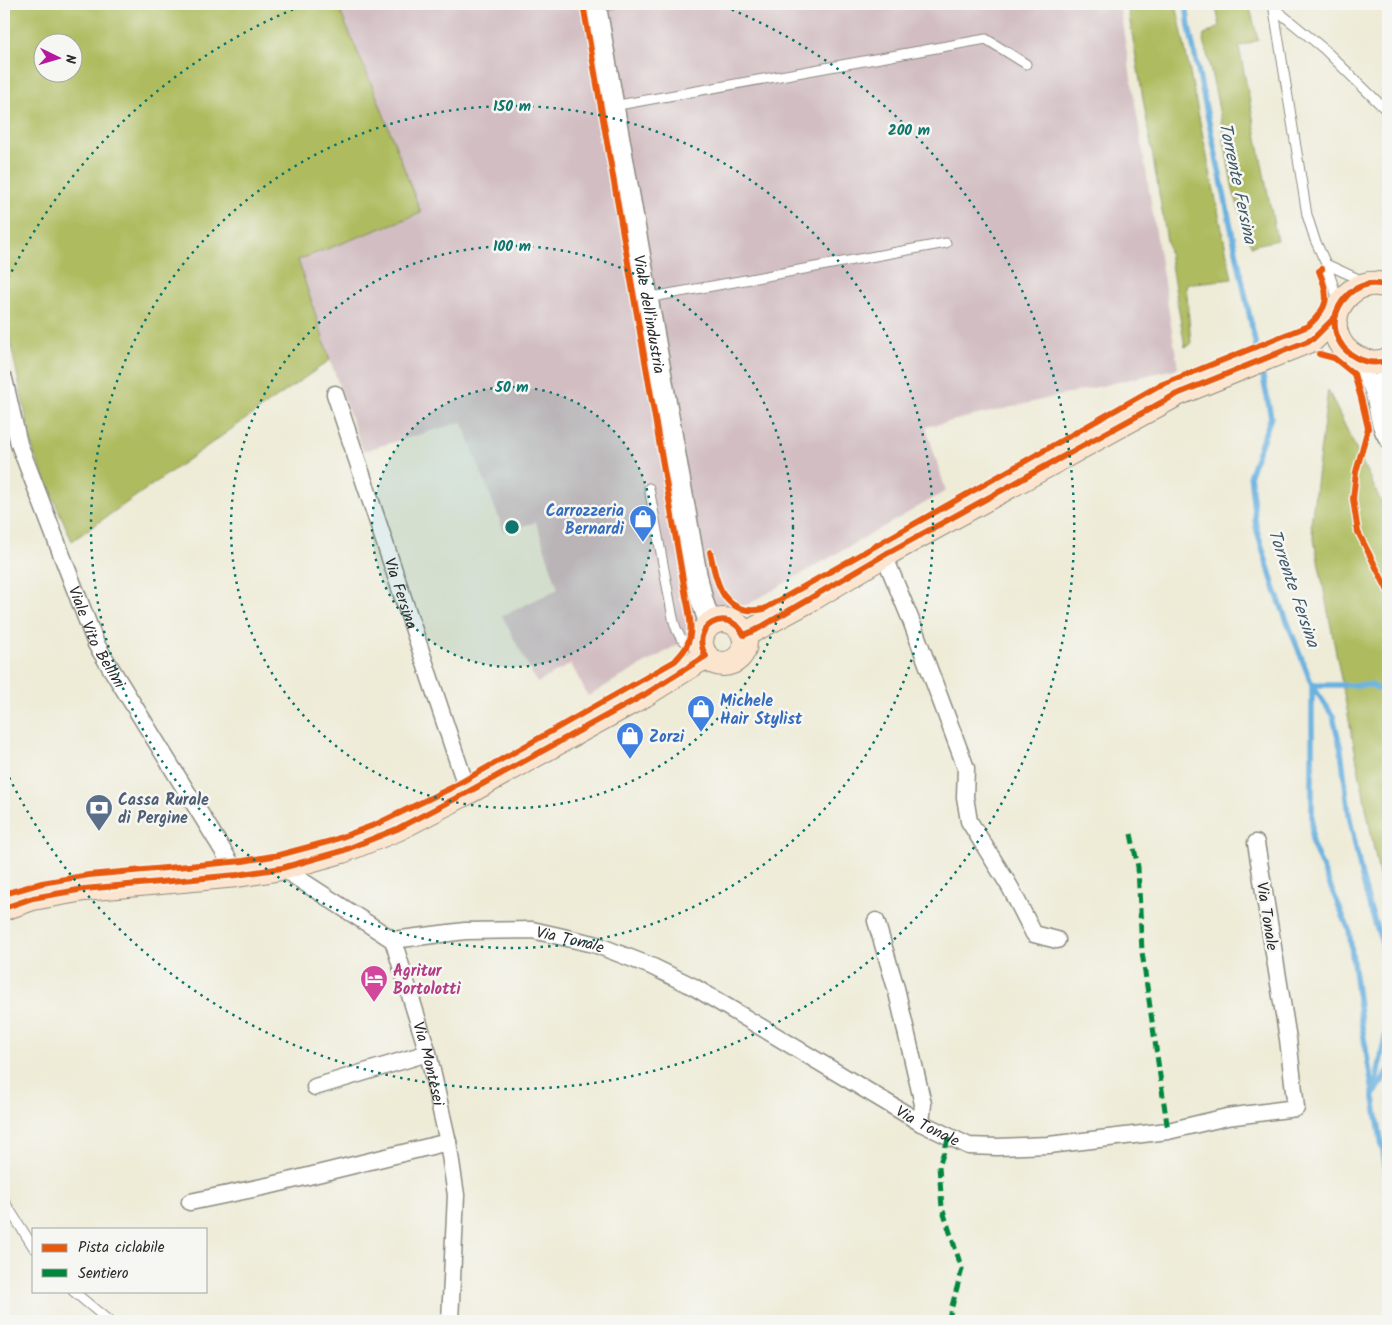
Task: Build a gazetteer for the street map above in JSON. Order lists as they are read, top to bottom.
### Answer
{
  "streets": {
    "street": [
      "Viale dell'industria",
      "Via Fersina",
      "Viale Vito Bellini",
      "Via Tonale",
      "Via Montesei"
    ]
  },
  "crossings": [
    ["Via Tonale", "Via Montesei"]
  ],
  "water": ["Torrente Fersina"],
  "places": {
    "shop": ["Carrozzeria Bernardi", "Michele Hair Stylist", "Zorzi"],
    "bank": ["Cassa Rurale di Pergine"],
    "hotel": ["Agritur Bortolotti"]
  },
  "legend": ["Pista ciclabile", "Sentiero"],
  "north": "right",
  "rings": [
    "150 m",
    "200 m",
    "100 m",
    "50 m"
  ]
}
